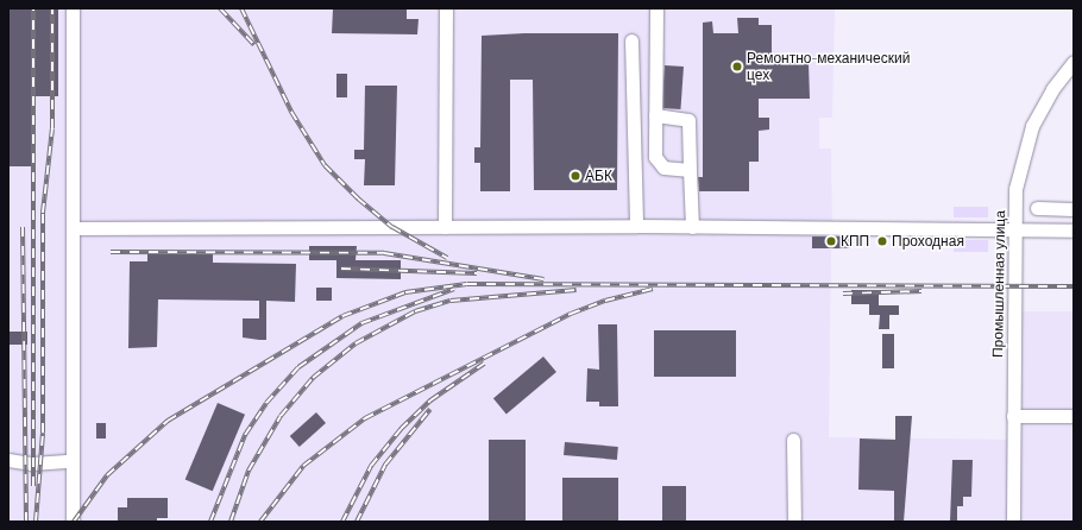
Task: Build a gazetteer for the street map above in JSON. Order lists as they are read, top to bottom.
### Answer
{
  "streets": {
    "street": ["Промышленная улица"]
  },
  "places": [
    "Ремонтно-механический цех",
    "АБК",
    "КПП",
    "Проходная"
  ]
}
